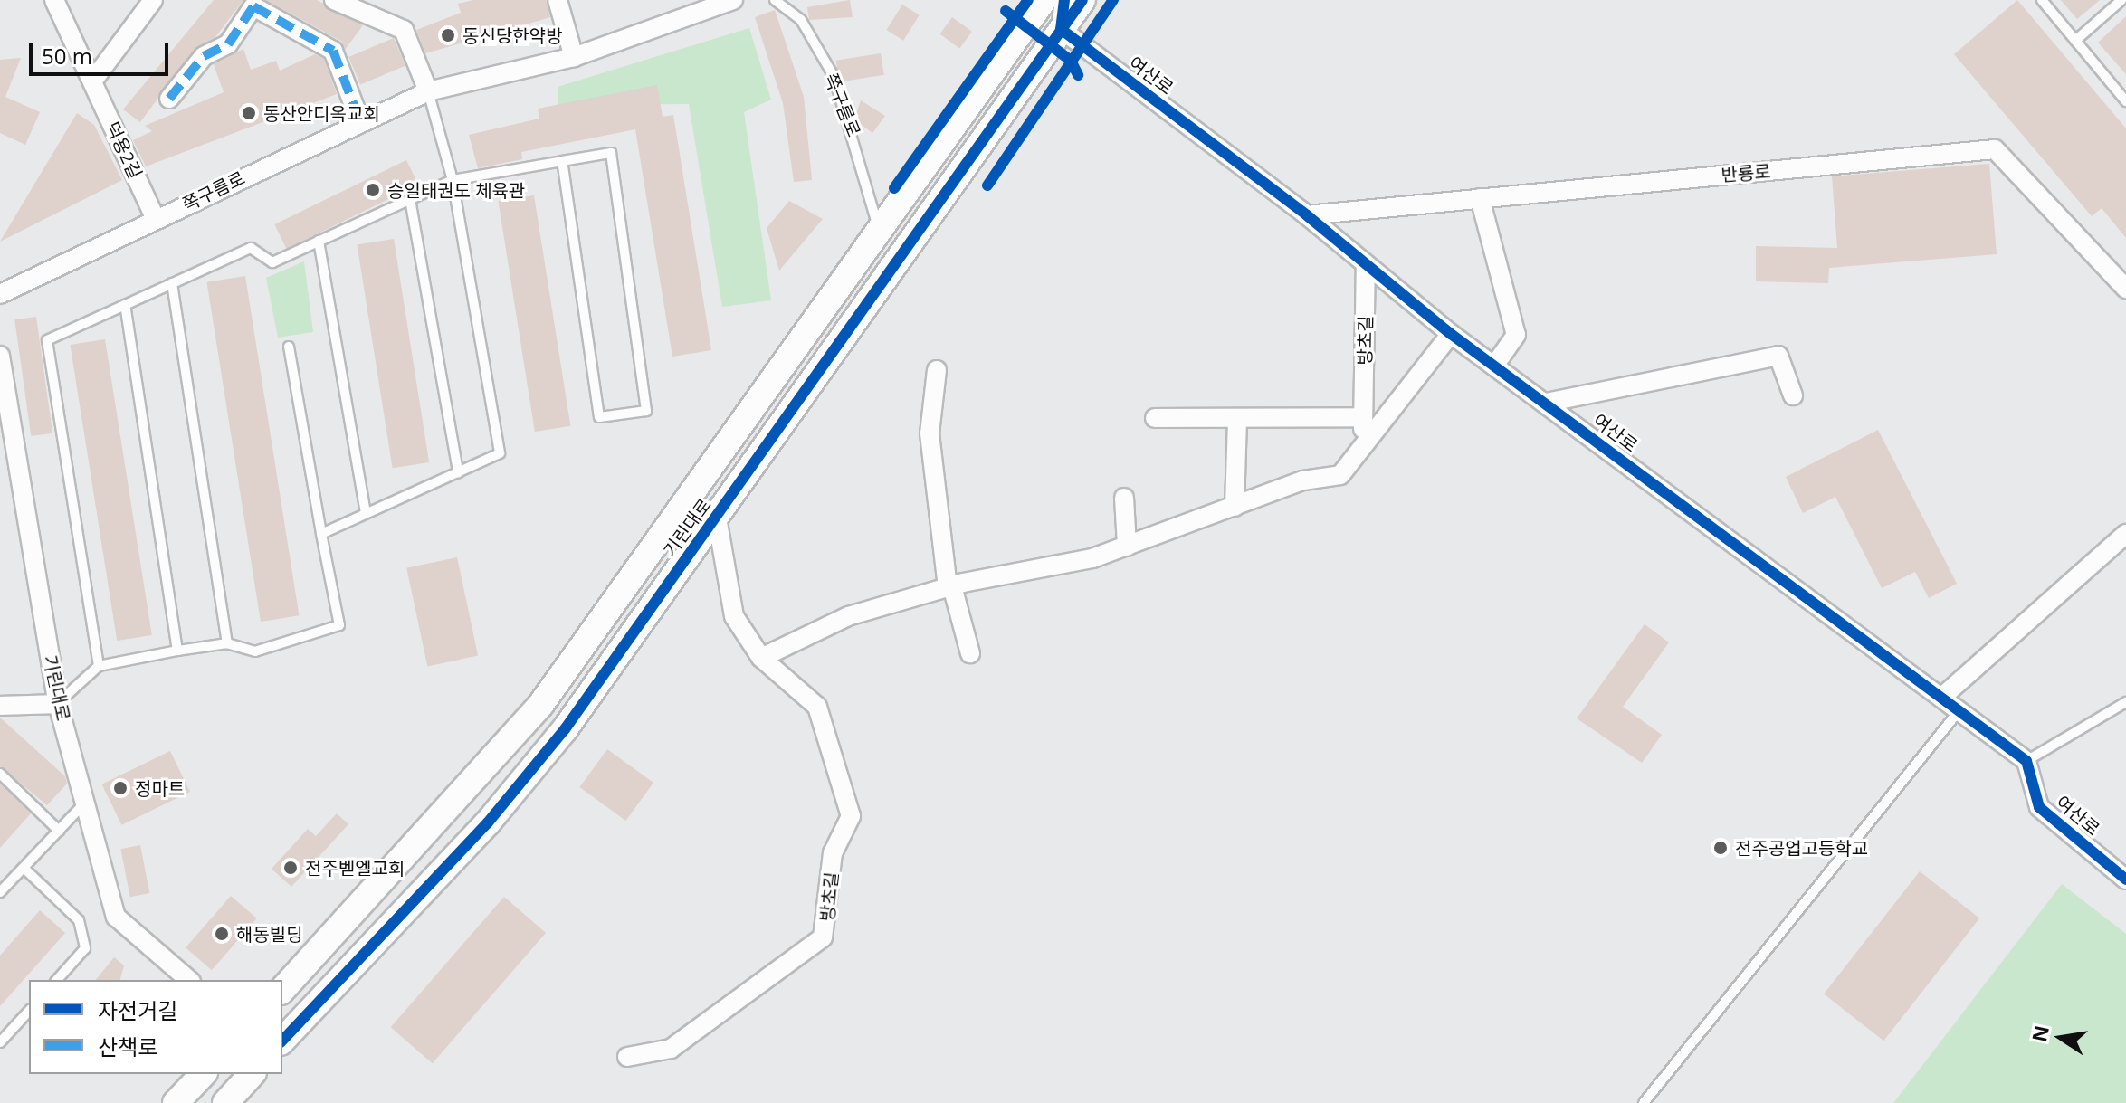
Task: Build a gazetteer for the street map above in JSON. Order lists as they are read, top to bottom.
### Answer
{
  "streets": {
    "street": [
      "여산로",
      "쪽구름로",
      "덕용2길",
      "반룡로",
      "방초길",
      "기린대로"
    ]
  },
  "crossings": [
    ["여산로", "반룡로"],
    ["여산로", "방초길"],
    ["여산로", "기린대로"],
    ["쪽구름로", "덕용2길"],
    ["쪽구름로", "기린대로"],
    ["방초길", "기린대로"]
  ],
  "places": [
    "동신당한약방",
    "동산안디옥교회",
    "승일태권도 체육관",
    "정마트",
    "전주공업고등학교",
    "전주벧엘교회",
    "해동빌딩"
  ],
  "legend": ["자전거길", "산책로"],
  "scale_bar": "50 m",
  "north": "left"
}
